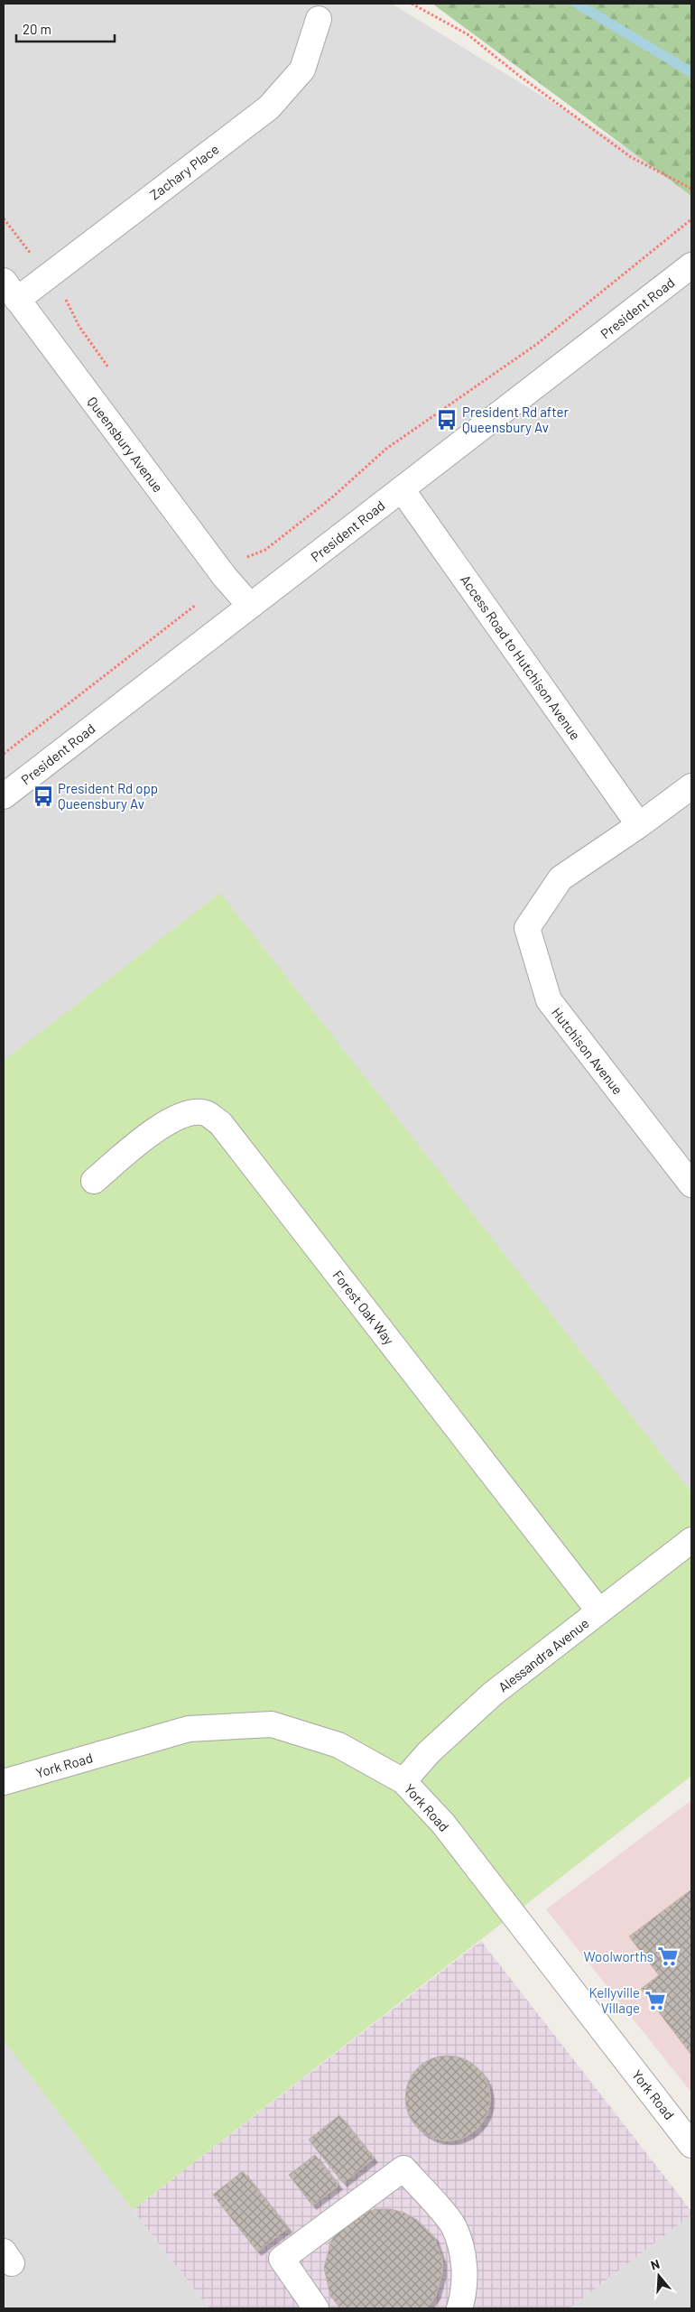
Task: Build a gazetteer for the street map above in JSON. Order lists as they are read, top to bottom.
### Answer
{
  "streets": {
    "street": [
      "Zachary Place",
      "President Road",
      "Queensbury Avenue",
      "Access Road to Hutchison Avenue",
      "Hutchison Avenue",
      "Forest Oak Way",
      "Alessandra Avenue",
      "York Road"
    ]
  },
  "crossings": [
    ["Zachary Place", "Queensbury Avenue"],
    ["President Road", "Queensbury Avenue"],
    ["President Road", "Access Road to Hutchison Avenue"],
    ["Access Road to Hutchison Avenue", "Hutchison Avenue"],
    ["Forest Oak Way", "Alessandra Avenue"],
    ["Alessandra Avenue", "York Road"]
  ],
  "places": {
    "bus stop": ["President Rd after Queensbury Av", "President Rd opp Queensbury Av"],
    "supermarket": ["Woolworths", "Kellyville Village"]
  },
  "scale_bar": "20 m",
  "north": "top"
}
